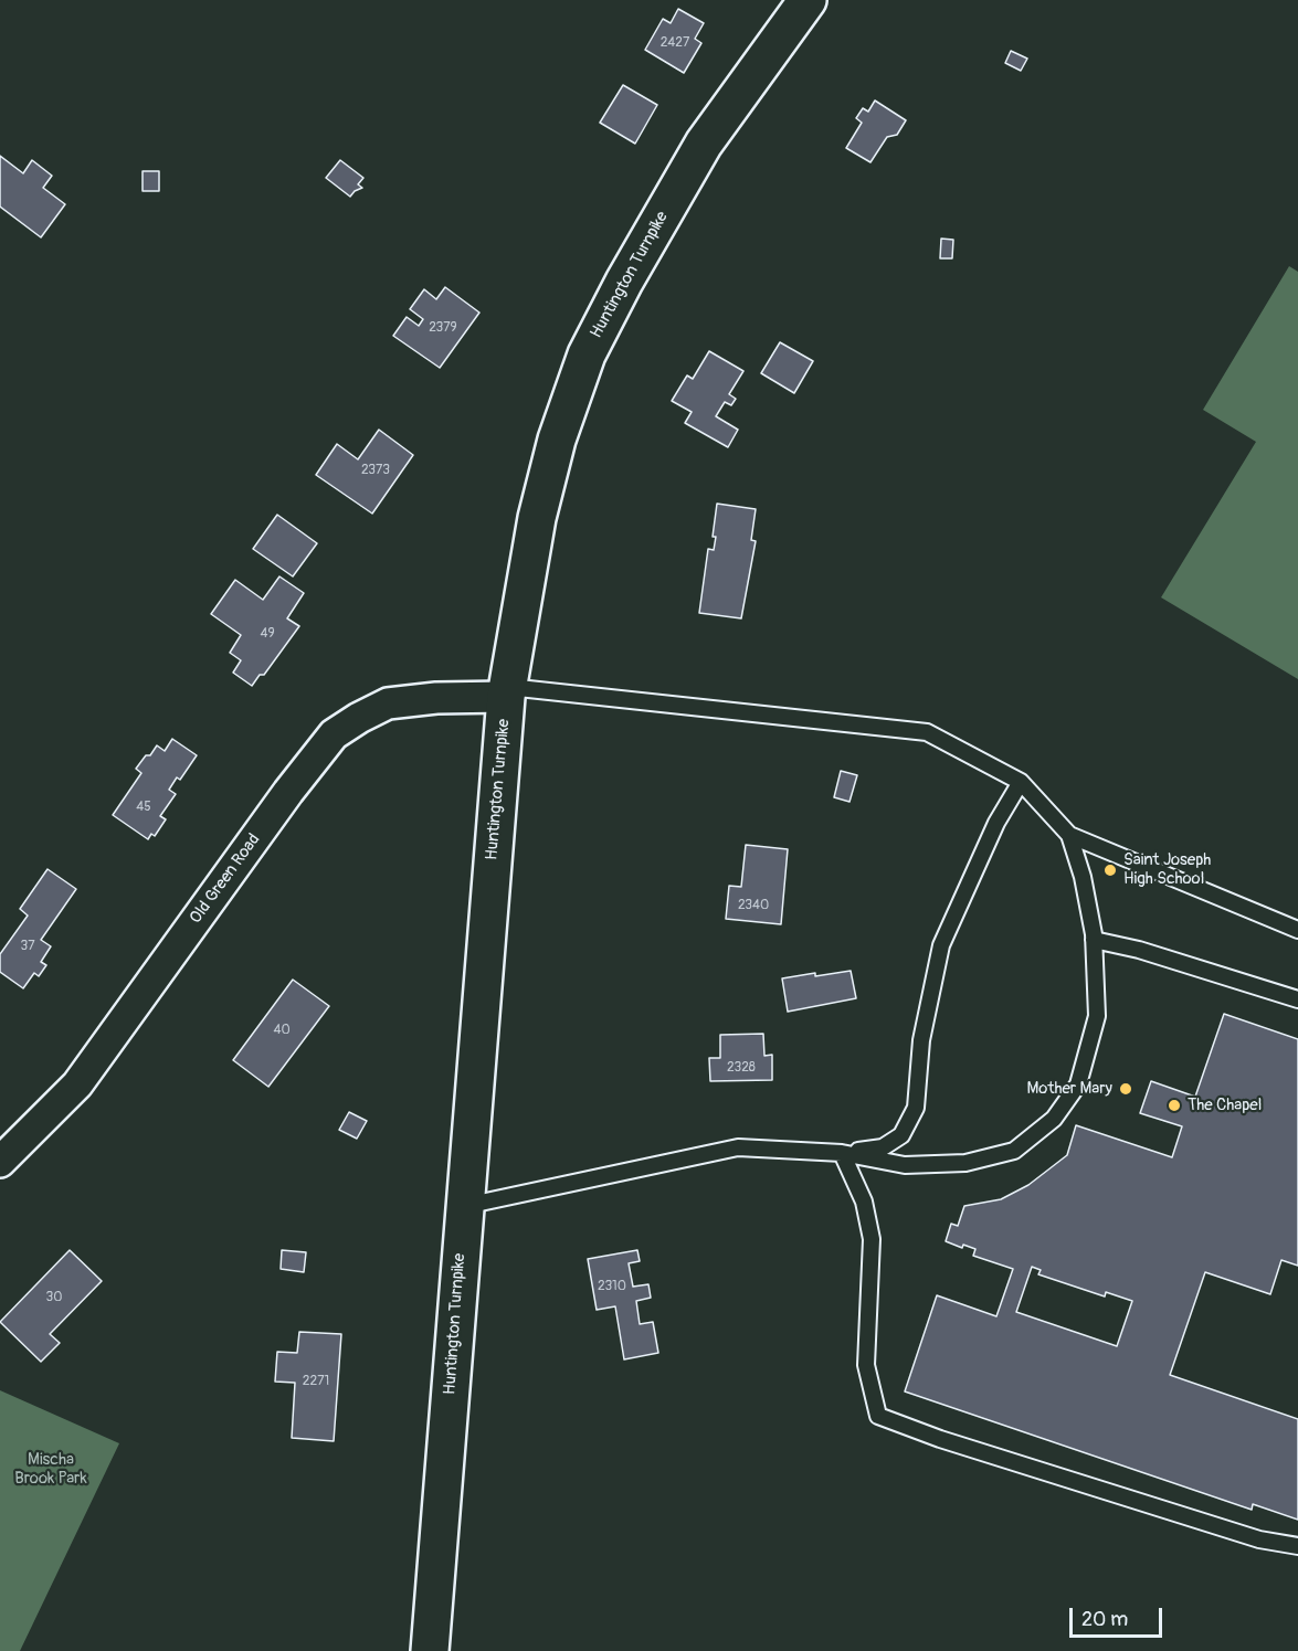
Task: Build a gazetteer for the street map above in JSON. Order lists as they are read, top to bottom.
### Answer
{
  "streets": {
    "main road": ["Huntington Turnpike"],
    "street": ["Old Green Road"]
  },
  "crossings": [
    ["Huntington Turnpike", "Old Green Road"]
  ],
  "parks": ["Mischa Brook Park"],
  "places": ["Saint Joseph High School", "Mother Mary", "The Chapel"],
  "house_numbers": [
    "2427",
    "2379",
    "2373",
    "49",
    "45",
    "2340",
    "37",
    "40",
    "2328",
    "2310",
    "30",
    "2271"
  ],
  "scale_bar": "20 m"
}
